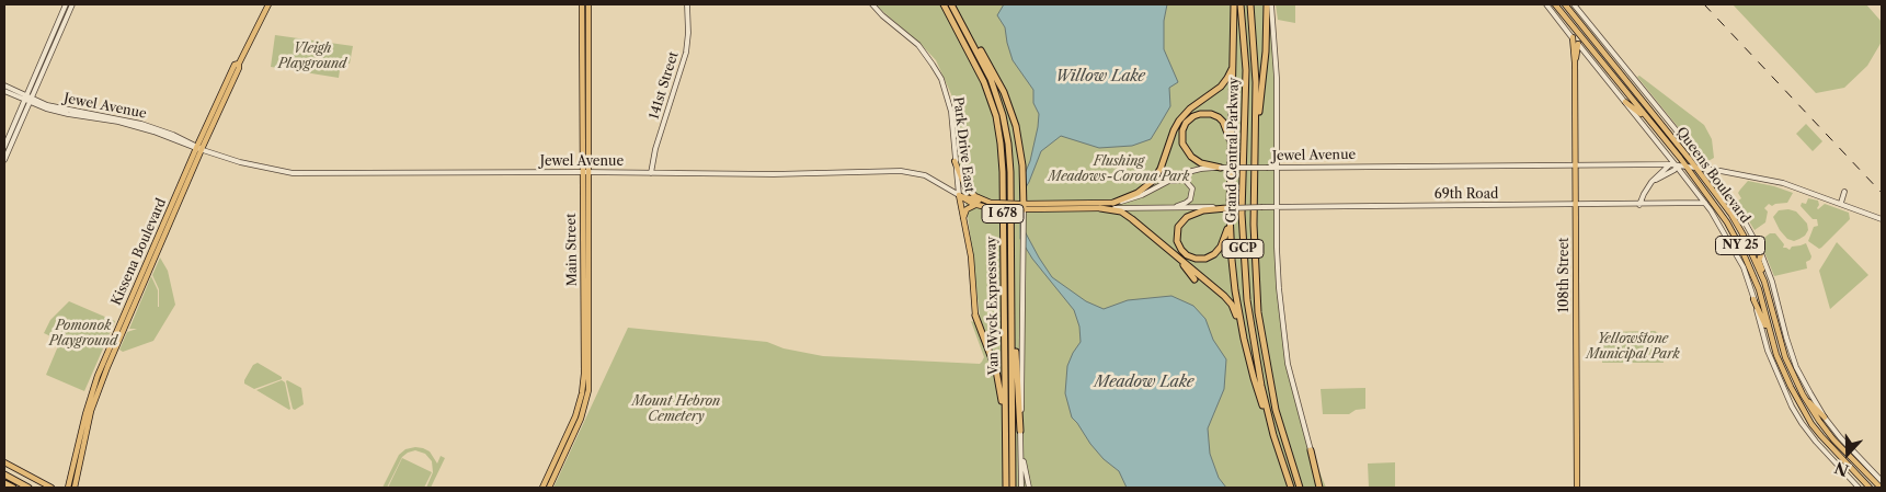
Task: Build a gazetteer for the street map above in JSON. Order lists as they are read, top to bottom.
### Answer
{
  "streets": {
    "highway": [
      "Grand Central Parkway",
      "I 678",
      "GCP",
      "Van Wyck Expressway"
    ],
    "main road": [
      "Jewel Avenue",
      "Park Drive East",
      "Queens Boulevard",
      "NY 25",
      "Main Street",
      "Kissena Boulevard",
      "108th Street"
    ],
    "street": ["141st Street", "69th Road"]
  },
  "crossings": [
    ["141st Street", "Jewel Avenue"],
    ["Jewel Avenue", "Park Drive East"],
    ["Jewel Avenue", "Queens Boulevard"],
    ["Jewel Avenue", "69th Road"],
    ["Jewel Avenue", "Main Street"],
    ["Jewel Avenue", "Kissena Boulevard"],
    ["Jewel Avenue", "108th Street"],
    ["Queens Boulevard", "69th Road"],
    ["Queens Boulevard", "108th Street"],
    ["69th Road", "108th Street"]
  ],
  "water": ["Willow Lake", "Meadow Lake"],
  "parks": [
    "Vleigh Playground",
    "Flushing Meadows-Corona Park",
    "Pomonok Playground",
    "Yellowstone Municipal Park",
    "Mount Hebron Cemetery"
  ],
  "north": "bottom"
}
